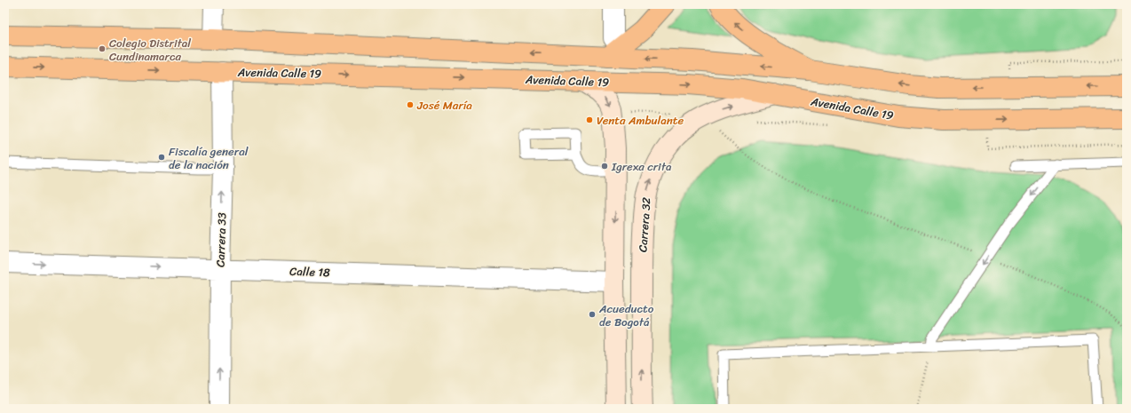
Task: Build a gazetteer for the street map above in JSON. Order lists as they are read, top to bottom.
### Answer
{
  "streets": {
    "main road": ["Avenida Calle 19"],
    "street": ["Carrera 32", "Carrera 33", "Calle 18"]
  },
  "crossings": [
    ["Avenida Calle 19", "Carrera 32"],
    ["Avenida Calle 19", "Carrera 33"],
    ["Carrera 33", "Calle 18"]
  ],
  "one_way": ["Carrera 33", "Calle 18"],
  "places": [
    "Colegio Distrital Cundinamarca",
    "José María",
    "Venta Ambulante",
    "Fiscalía general de la nación",
    "Igrexa crita",
    "Acueducto de Bogotá"
  ]
}
